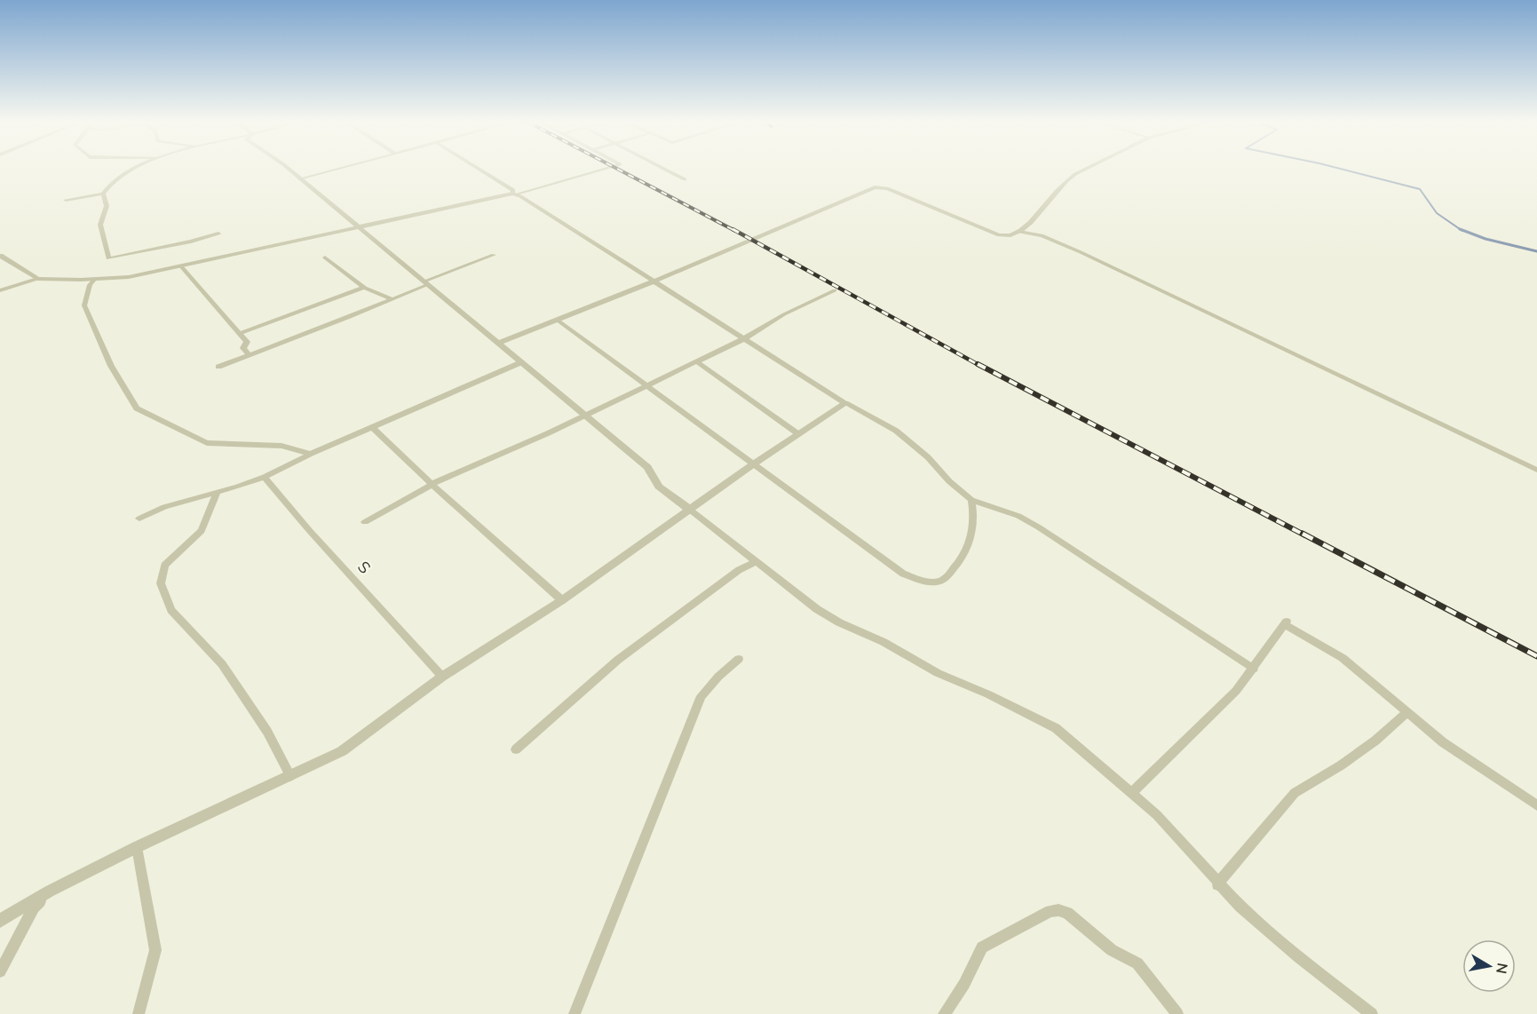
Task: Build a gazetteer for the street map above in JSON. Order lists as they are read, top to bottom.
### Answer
{
  "streets": {
    "street": ["S"]
  },
  "north": "right"
}
